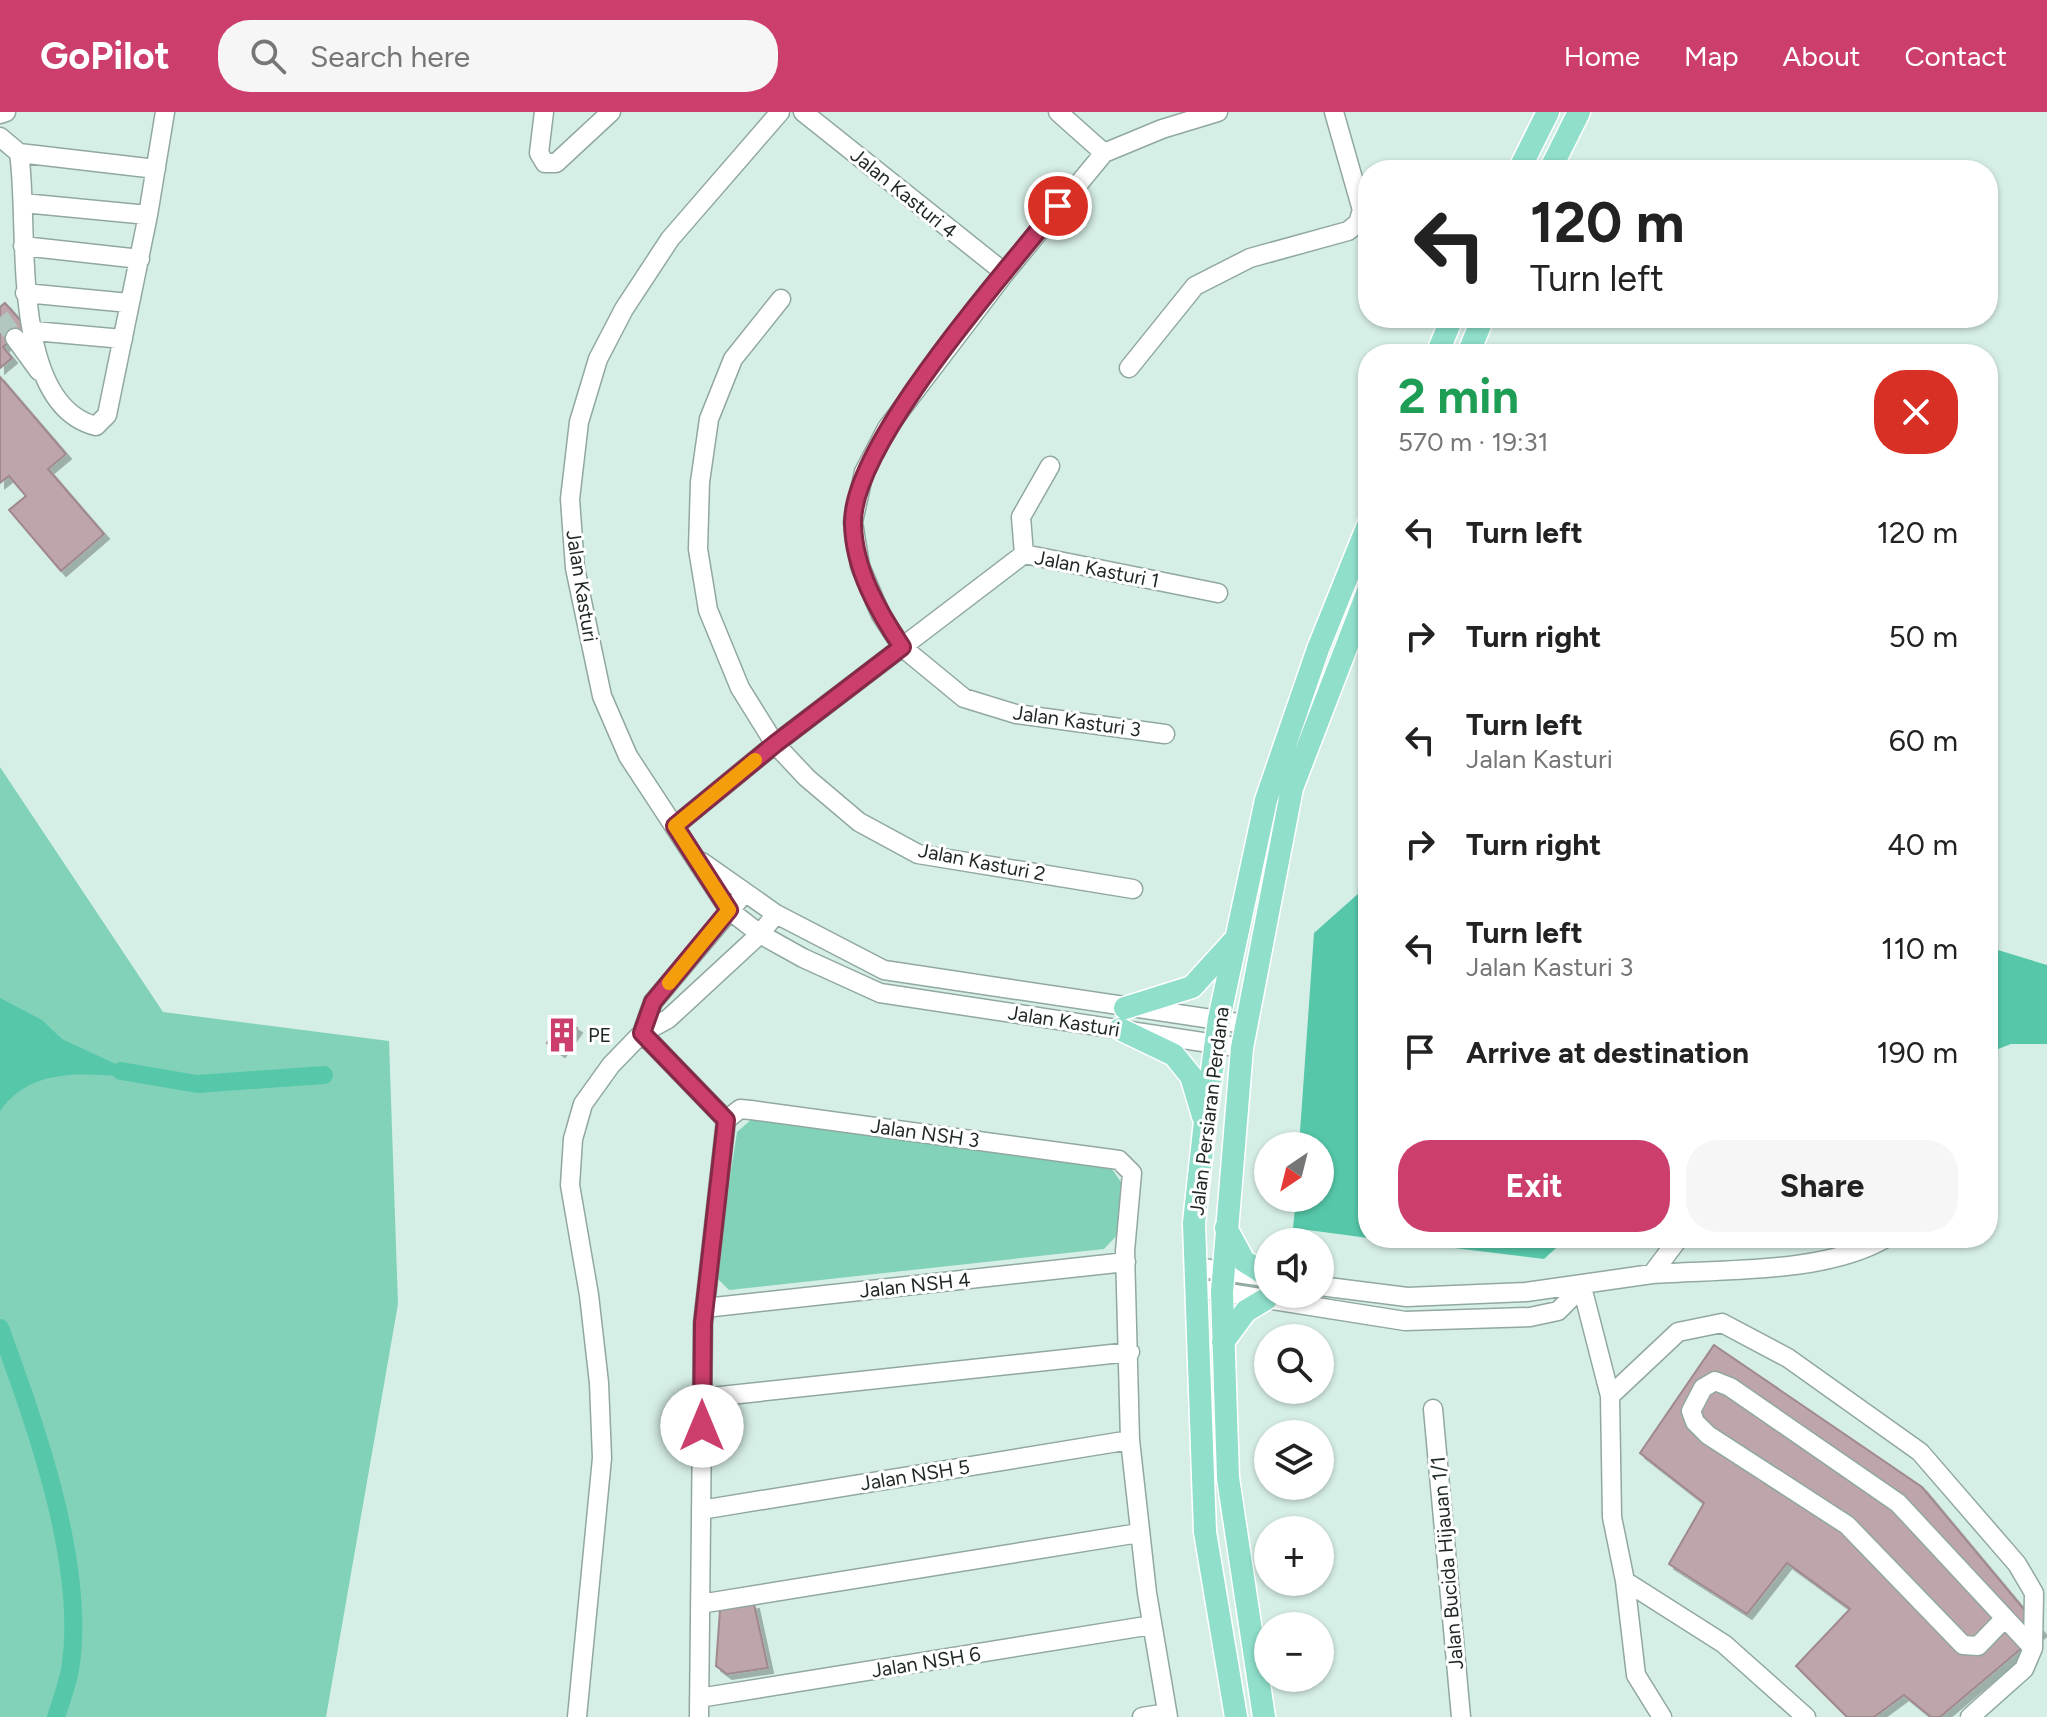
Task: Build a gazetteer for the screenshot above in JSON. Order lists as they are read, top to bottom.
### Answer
{
  "streets": {
    "main road": ["Jalan Persiaran Perdana"],
    "street": [
      "Jalan Kasturi 4",
      "Jalan Kasturi 1",
      "Jalan Kasturi",
      "Jalan Kasturi 3",
      "Jalan Kasturi 2",
      "Jalan NSH 3",
      "Jalan NSH 4",
      "Jalan NSH 5",
      "Jalan Bucida Hijauan 1/1",
      "Jalan NSH 6"
    ]
  },
  "crossings": [
    ["Jalan Kasturi 4", "Jalan Kasturi 3"],
    ["Jalan Kasturi", "Jalan Persiaran Perdana"],
    ["Jalan NSH 3", "Jalan NSH 4"]
  ],
  "places": {
    "building": ["PE"]
  },
  "north": "bottom left",
  "page": {
    "header": "GoPilot",
    "search": "Search here",
    "nav": [
      "Home",
      "Map",
      "About",
      "Contact"
    ],
    "turn": ["120 m", "Turn left"],
    "heading": ["2 min", "570 m · 19:31"],
    "list": [
      {
        "name": "Turn left",
        "value": "120 m"
      },
      {
        "name": "Turn right",
        "value": "50 m"
      },
      {
        "name": "Turn left",
        "note": "Jalan Kasturi",
        "value": "60 m"
      },
      {
        "name": "Turn right",
        "value": "40 m"
      },
      {
        "name": "Turn left",
        "note": "Jalan Kasturi 3",
        "value": "110 m"
      },
      {
        "name": "Arrive at destination",
        "value": "190 m"
      }
    ],
    "buttons": ["Exit", "Share"],
    "map_buttons": ["+", "−"]
  }
}
